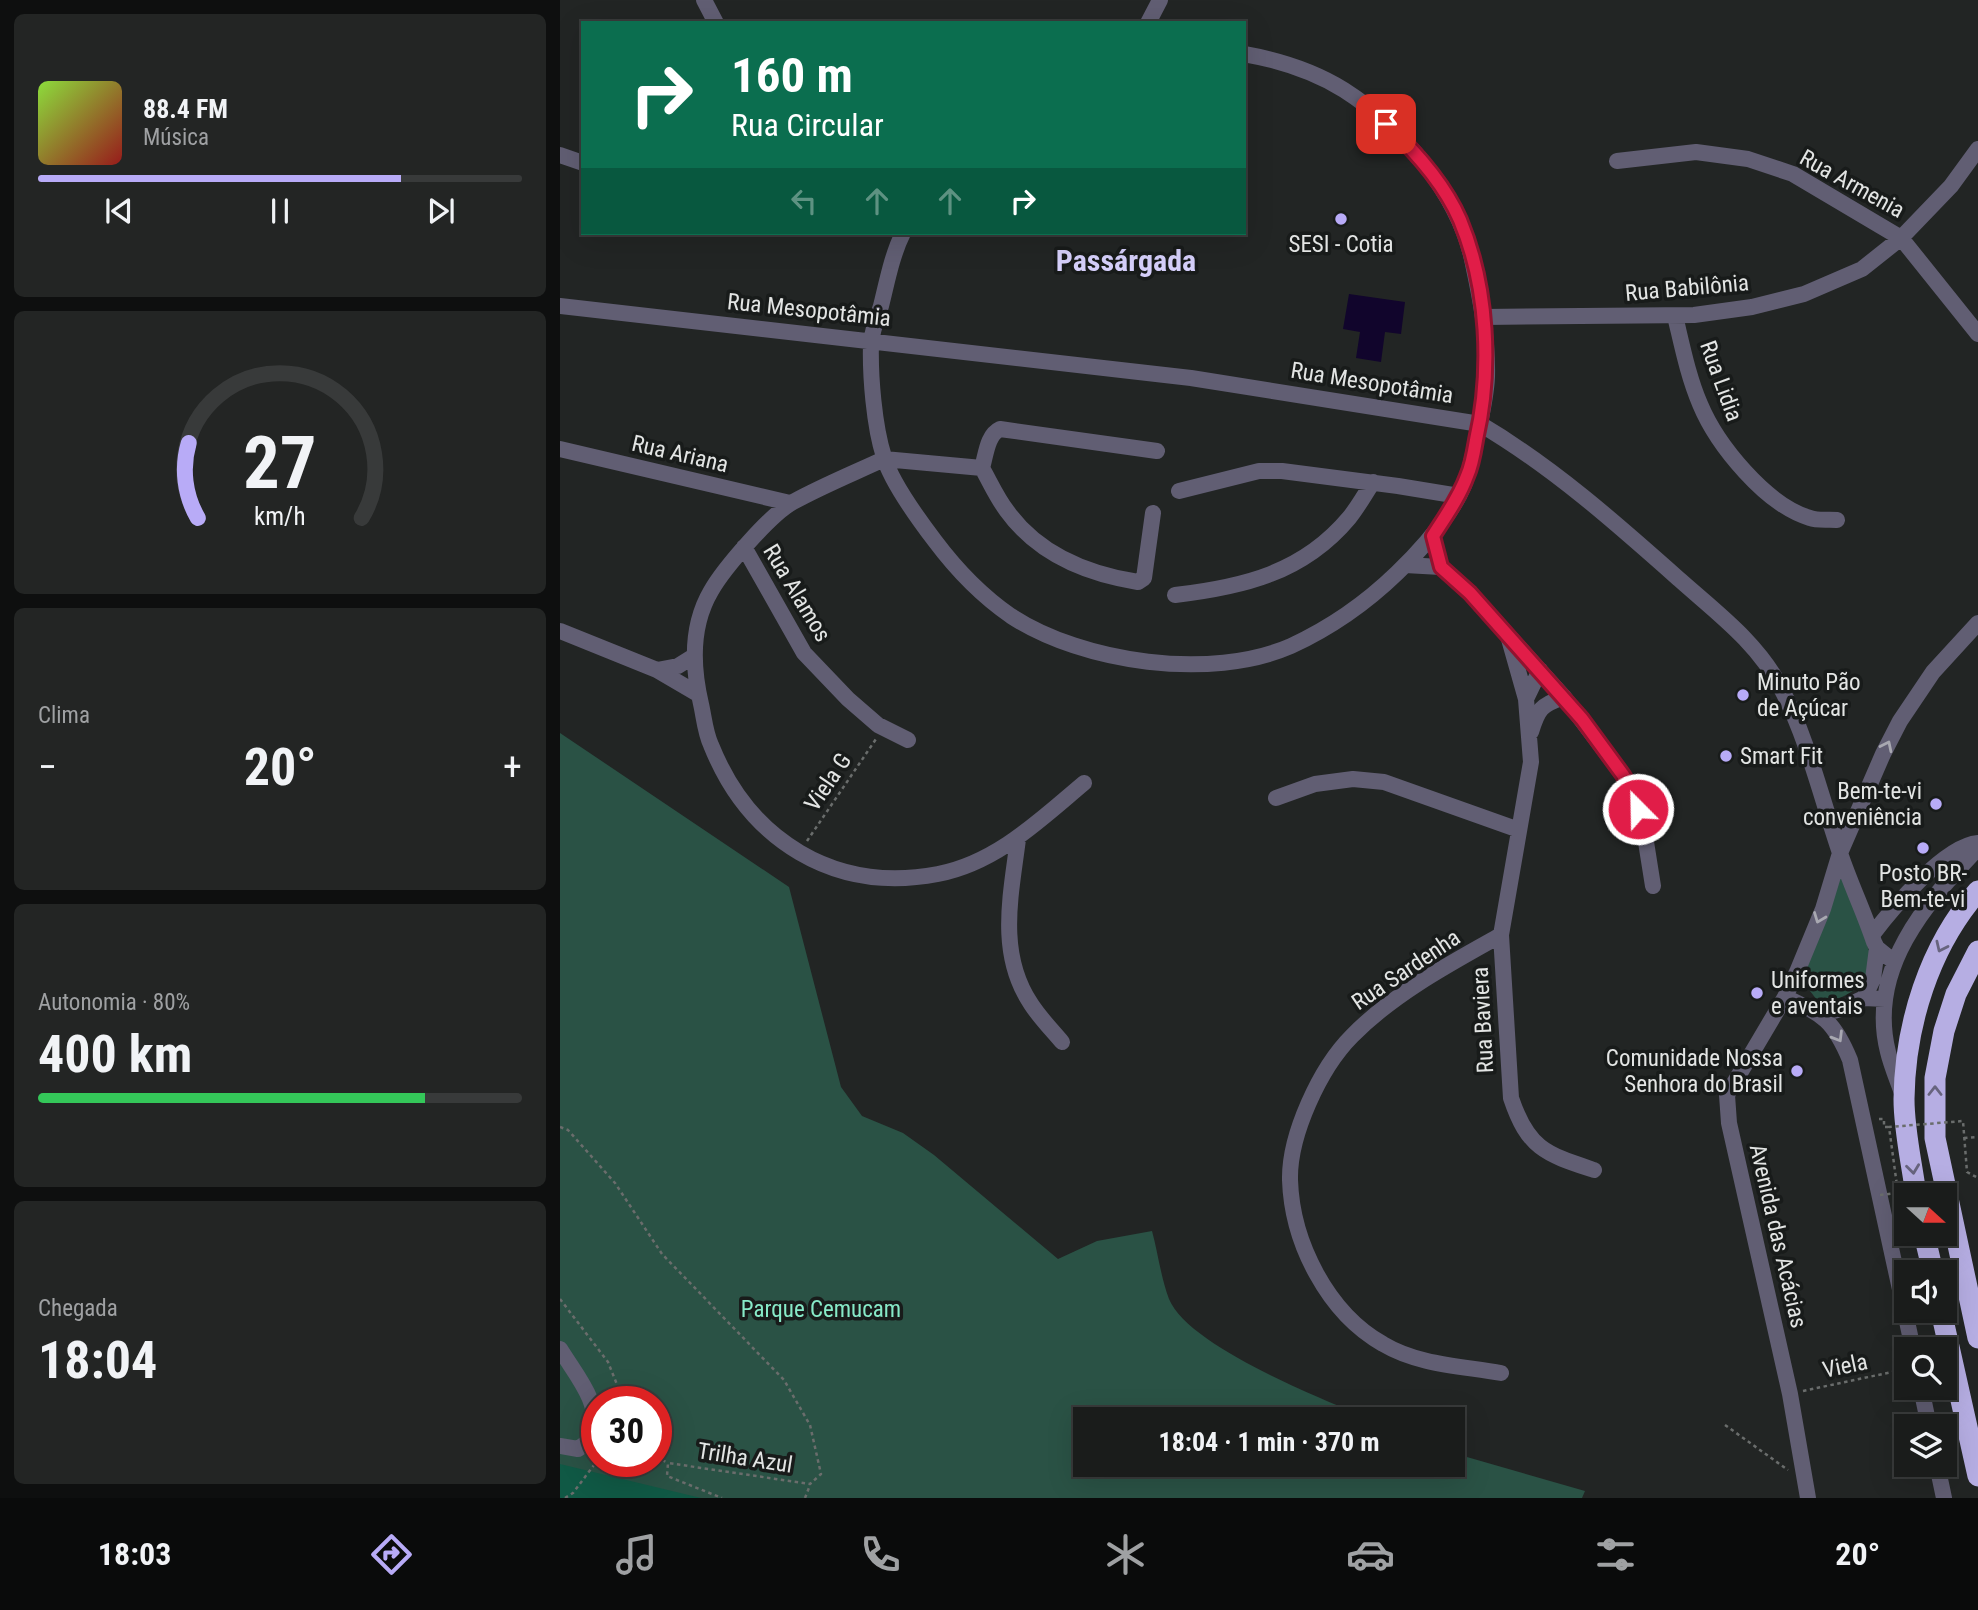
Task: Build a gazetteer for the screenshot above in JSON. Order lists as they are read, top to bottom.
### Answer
{
  "streets": {
    "street": [
      "Rua Armenia",
      "Rua Babilônia",
      "Rua Mesopotâmia",
      "Rua Lidia",
      "Rua Ariana",
      "Rua Alamos",
      "Rua Sardenha",
      "Rua Baviera",
      "Avenida das Acácias"
    ],
    "path": ["Viela G", "Viela", "Trilha Azul"]
  },
  "crossings": [
    ["Rua Armenia", "Rua Babilônia"],
    ["Rua Babilônia", "Rua Lidia"],
    ["Rua Mesopotâmia", "Avenida das Acácias"],
    ["Rua Alamos", "Viela G"],
    ["Rua Sardenha", "Rua Baviera"],
    ["Avenida das Acácias", "Viela"]
  ],
  "districts": ["Passárgada"],
  "parks": ["Parque Cemucam"],
  "places": [
    "SESI - Cotia",
    "Minuto Pão de Açúcar",
    "Smart Fit",
    "Bem-te-vi conveniência",
    "Posto BR- Bem-te-vi",
    "Uniformes e aventais",
    "Comunidade Nossa Senhora do Brasil"
  ],
  "north": "right",
  "page": {
    "turn": ["160 m", "Rua Circular"],
    "song": ["88.4 FM", "Música"],
    "tile": [
      "Clima",
      ["Autonomia · 80%", "400 km"],
      ["Chegada", "18:04"]
    ],
    "heat": ["−", "20°", "+"],
    "limit": "30",
    "trip": "18:04 · 1 min · 370 m",
    "tabs": ["18:03", "20°"],
    "gauge": ["27", "km/h"]
  }
}
